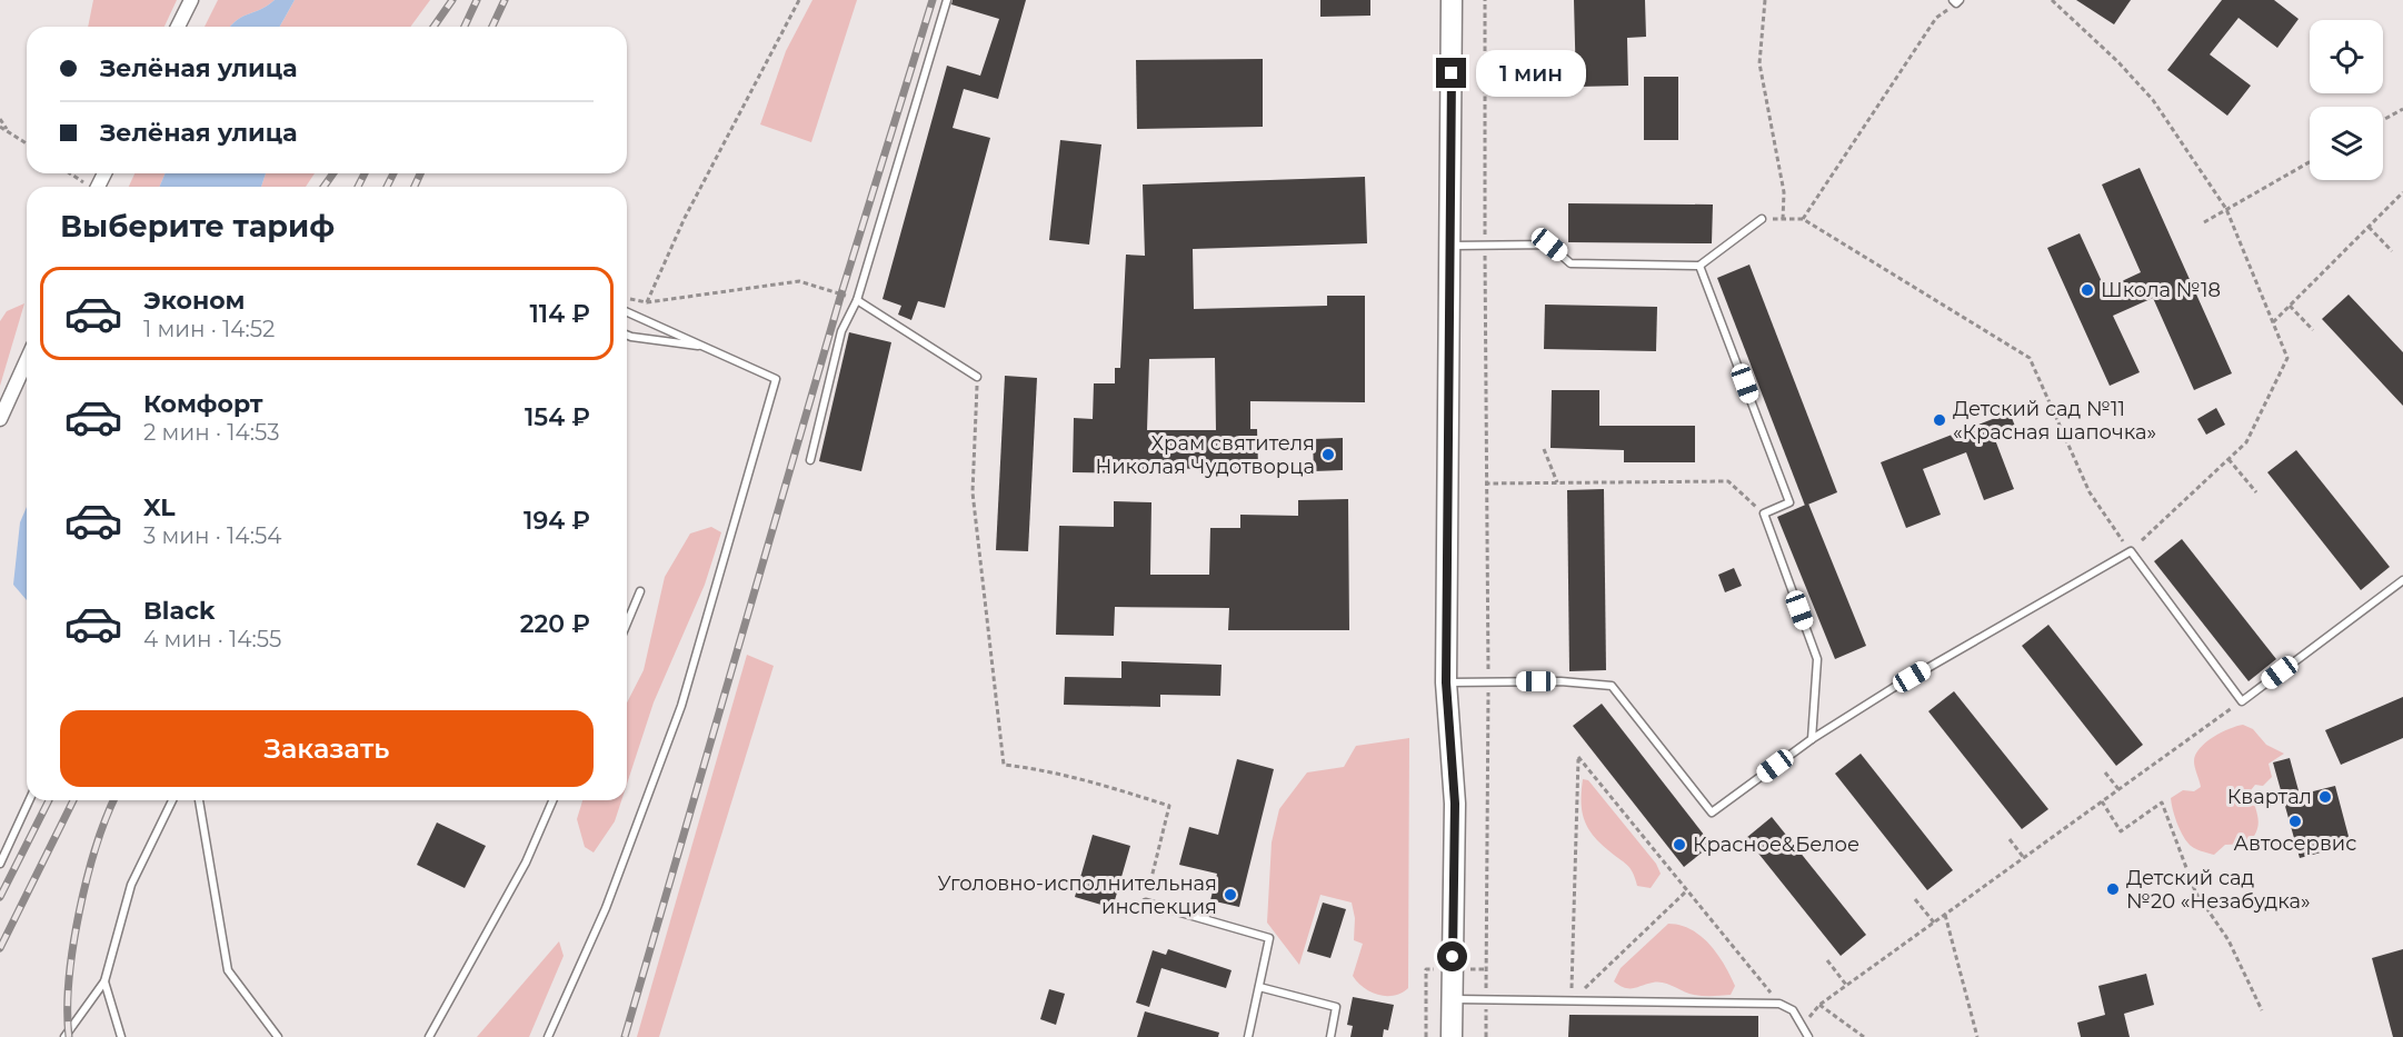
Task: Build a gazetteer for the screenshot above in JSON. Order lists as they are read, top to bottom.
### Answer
{
  "places": [
    "Школа №18",
    "Детский сад №11 «Красная шапочка»",
    "Храм святителя Николая Чудотворца",
    "Квартал",
    "Автосервис",
    "Красное&Белое",
    "Детский сад №20 «Незабудка»",
    "Уголовно-исполнительная инспекция"
  ],
  "page": {
    "banner": ["Зелёная улица", "Зелёная улица"],
    "bubble": "1 мин",
    "heading": "Выберите тариф",
    "list": [
      {
        "name": "Эконом",
        "note": "1 мин · 14:52",
        "value": "114 ₽"
      },
      {
        "name": "Комфорт",
        "note": "2 мин · 14:53",
        "value": "154 ₽"
      },
      {
        "name": "XL",
        "note": "3 мин · 14:54",
        "value": "194 ₽"
      },
      {
        "name": "Black",
        "note": "4 мин · 14:55",
        "value": "220 ₽"
      }
    ],
    "buttons": "Заказать"
  }
}
